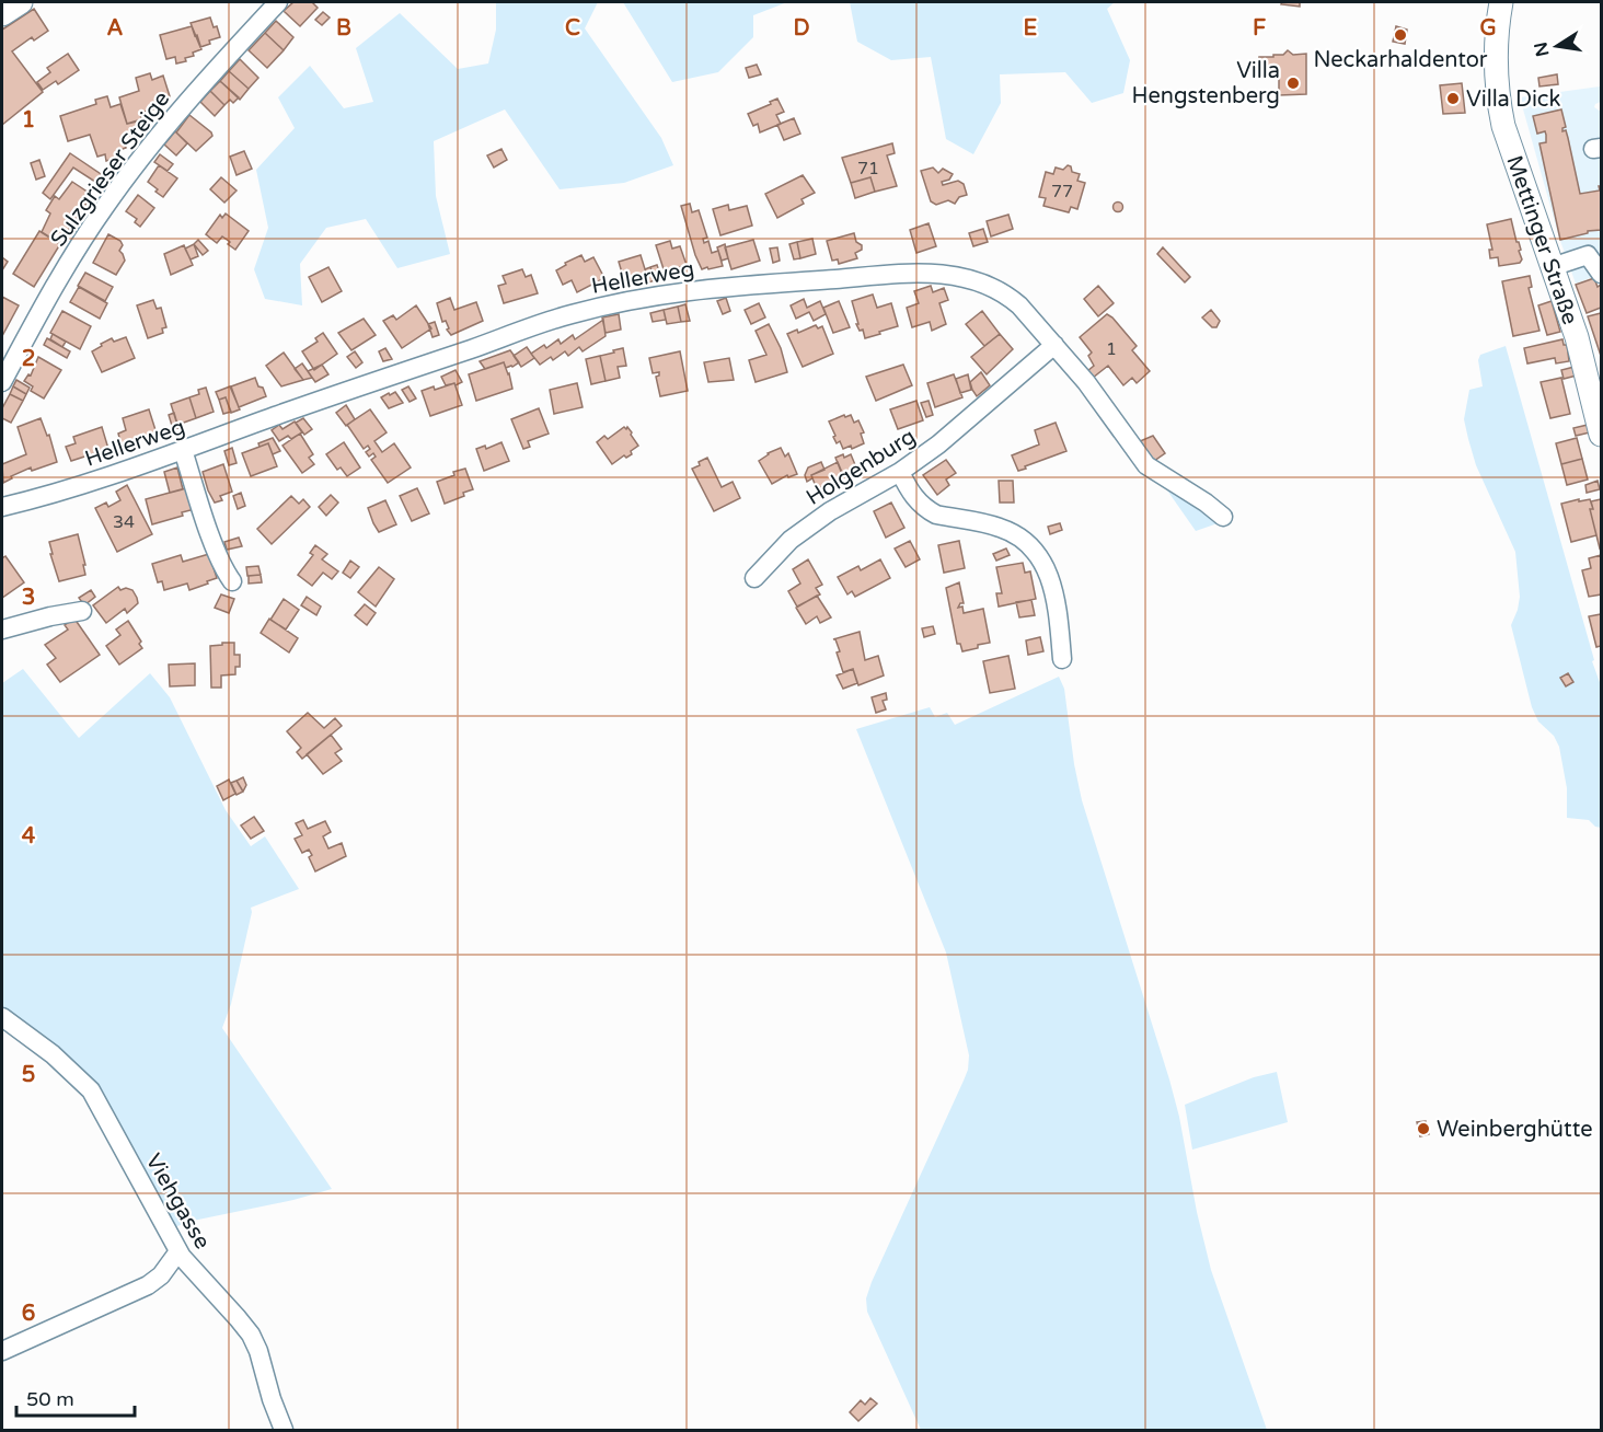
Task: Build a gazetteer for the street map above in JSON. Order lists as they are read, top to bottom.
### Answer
{
  "streets": {
    "main road": ["Mettinger Straße"],
    "street": [
      "Sulzgrieser Steige",
      "Hellerweg",
      "Holgenburg",
      "Viehgasse"
    ]
  },
  "crossings": [
    ["Hellerweg", "Holgenburg"]
  ],
  "places": [
    "Neckarhaldentor",
    "Villa Hengstenberg",
    "Villa Dick",
    "Weinberghütte"
  ],
  "house_numbers": [
    "71",
    "77",
    "1",
    "34"
  ],
  "scale_bar": "50 m",
  "north": "left",
  "grid": {
    "columns": [
      "A",
      "B",
      "C",
      "D",
      "E",
      "F",
      "G"
    ],
    "rows": [
      "1",
      "2",
      "3",
      "4",
      "5",
      "6"
    ]
  }
}
